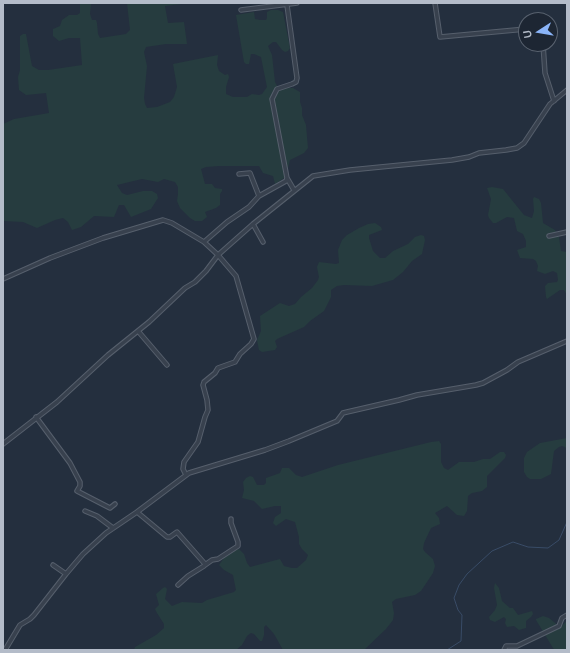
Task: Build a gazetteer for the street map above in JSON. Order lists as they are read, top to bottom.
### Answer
{
  "north": "left"
}
